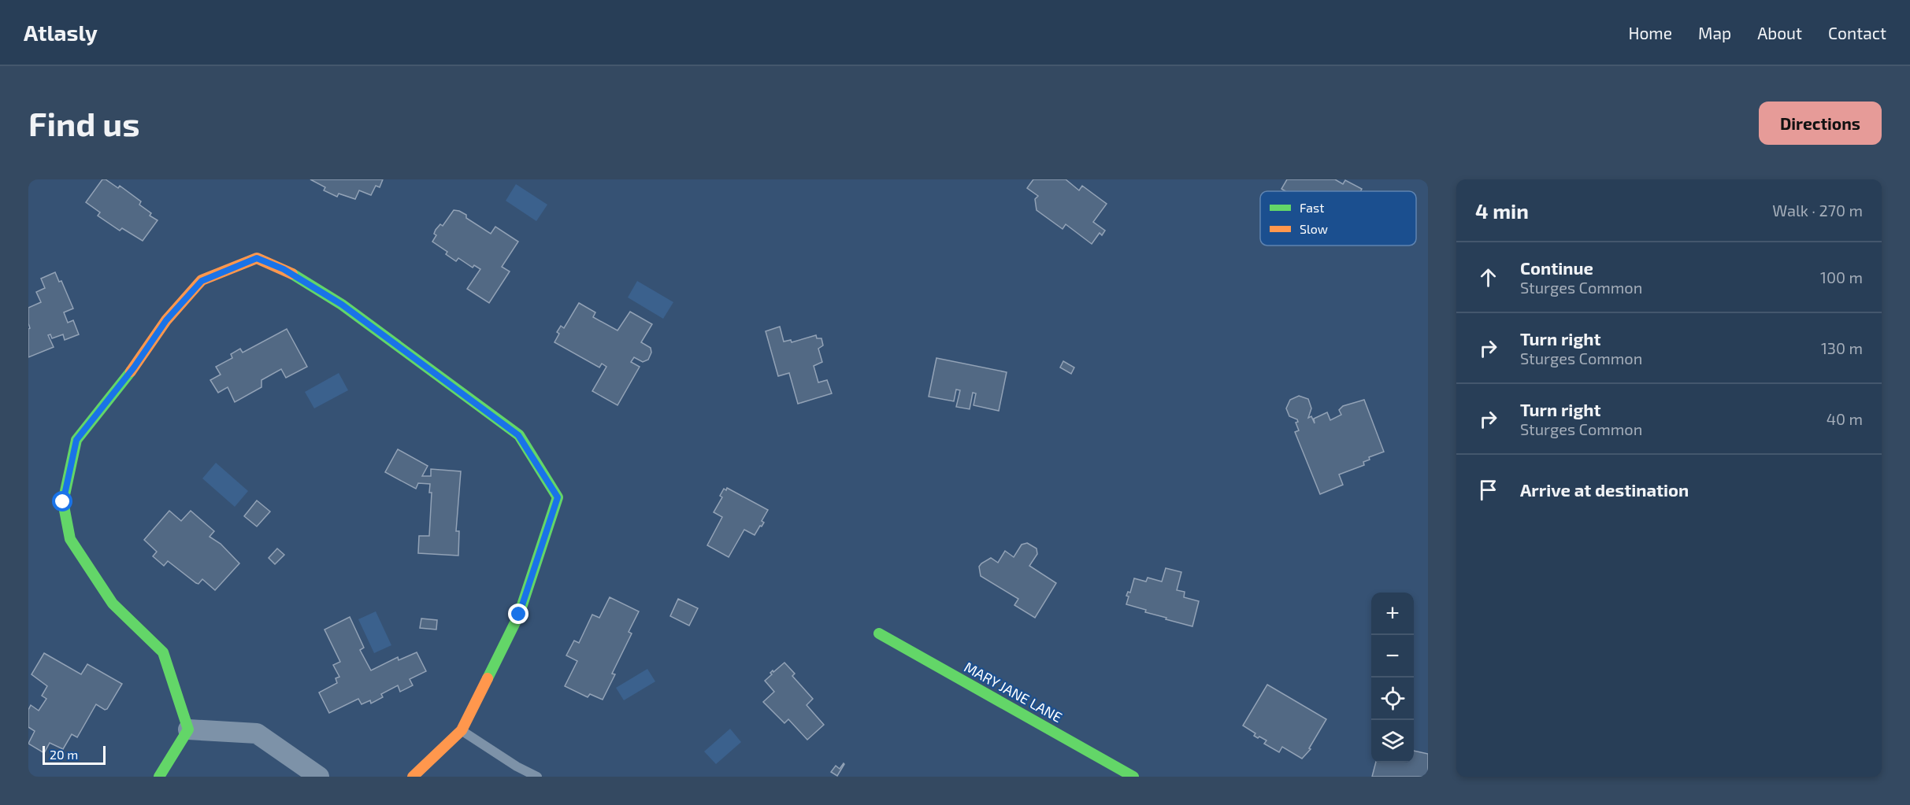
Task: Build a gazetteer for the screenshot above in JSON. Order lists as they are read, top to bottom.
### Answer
{
  "streets": {
    "street": ["MARY JANE LANE"]
  },
  "legend": ["Fast", "Slow"],
  "scale_bar": "20 m",
  "page": {
    "header": "Atlasly",
    "nav": [
      "Home",
      "Map",
      "About",
      "Contact"
    ],
    "buttons": "Directions",
    "title": "Find us",
    "heading": ["4 min", "Walk · 270 m"],
    "list": [
      ["Continue", "Sturges Common", "100 m"],
      ["Turn right", "Sturges Common", "130 m"],
      ["Turn right", "Sturges Common", "40 m"],
      "Arrive at destination"
    ],
    "map_buttons": ["+", "−"],
    "scale": "20 m"
  }
}
